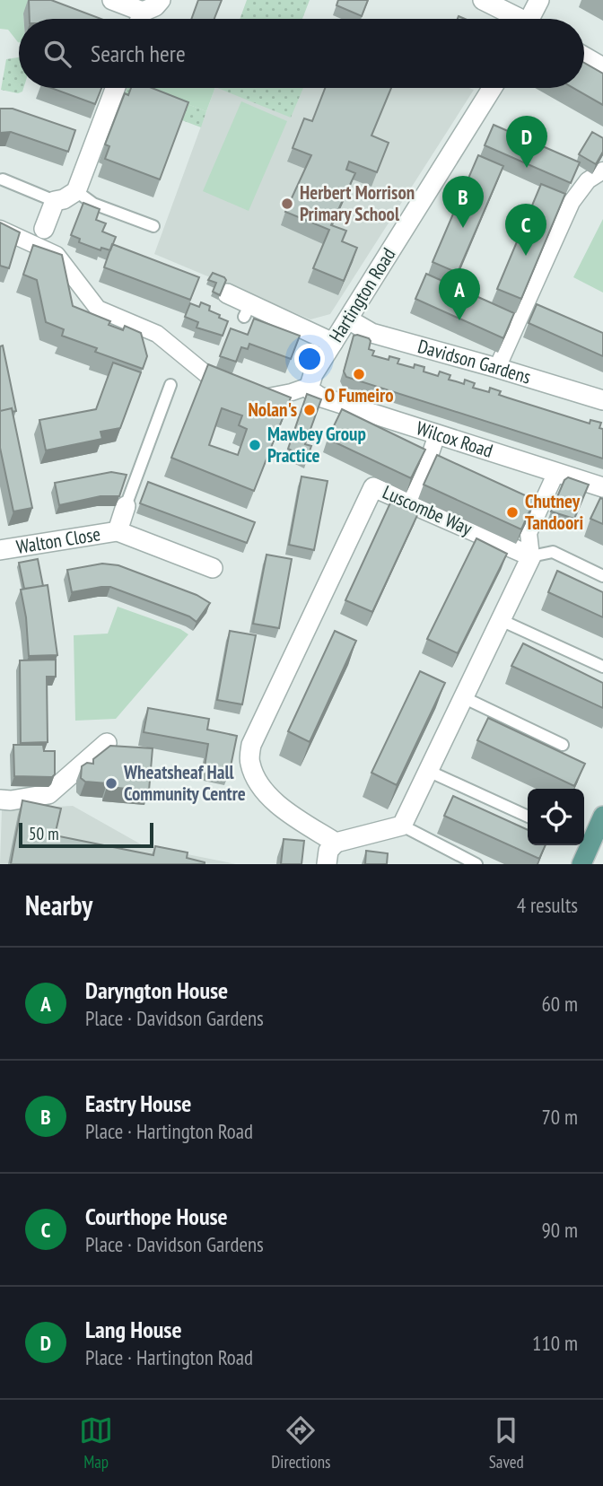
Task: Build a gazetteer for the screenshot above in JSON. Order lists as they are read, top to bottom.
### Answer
{
  "streets": {
    "street": [
      "Hartington Road",
      "Davidson Gardens",
      "Wilcox Road",
      "Luscombe Way",
      "Walton Close"
    ]
  },
  "crossings": [
    ["Hartington Road", "Davidson Gardens"],
    ["Hartington Road", "Wilcox Road"]
  ],
  "places": [
    "Herbert Morrison Primary School",
    "O Fumeiro",
    "Nolan's",
    "Mawbey Group Practice",
    "Chutney Tandoori",
    "Wheatsheaf Hall Community Centre"
  ],
  "scale_bar": "50 m",
  "page": {
    "search": "Search here",
    "pins": [
      "D",
      "B",
      "C",
      "A"
    ],
    "scale": "50 m",
    "heading": ["Nearby", "4 results"],
    "list": [
      {
        "mark": "A",
        "name": "Daryngton House",
        "note": "Place · Davidson Gardens",
        "value": "60 m"
      },
      {
        "mark": "B",
        "name": "Eastry House",
        "note": "Place · Hartington Road",
        "value": "70 m"
      },
      {
        "mark": "C",
        "name": "Courthope House",
        "note": "Place · Davidson Gardens",
        "value": "90 m"
      },
      {
        "mark": "D",
        "name": "Lang House",
        "note": "Place · Hartington Road",
        "value": "110 m"
      }
    ],
    "nav": ["Map", "Directions", "Saved"]
  }
}
